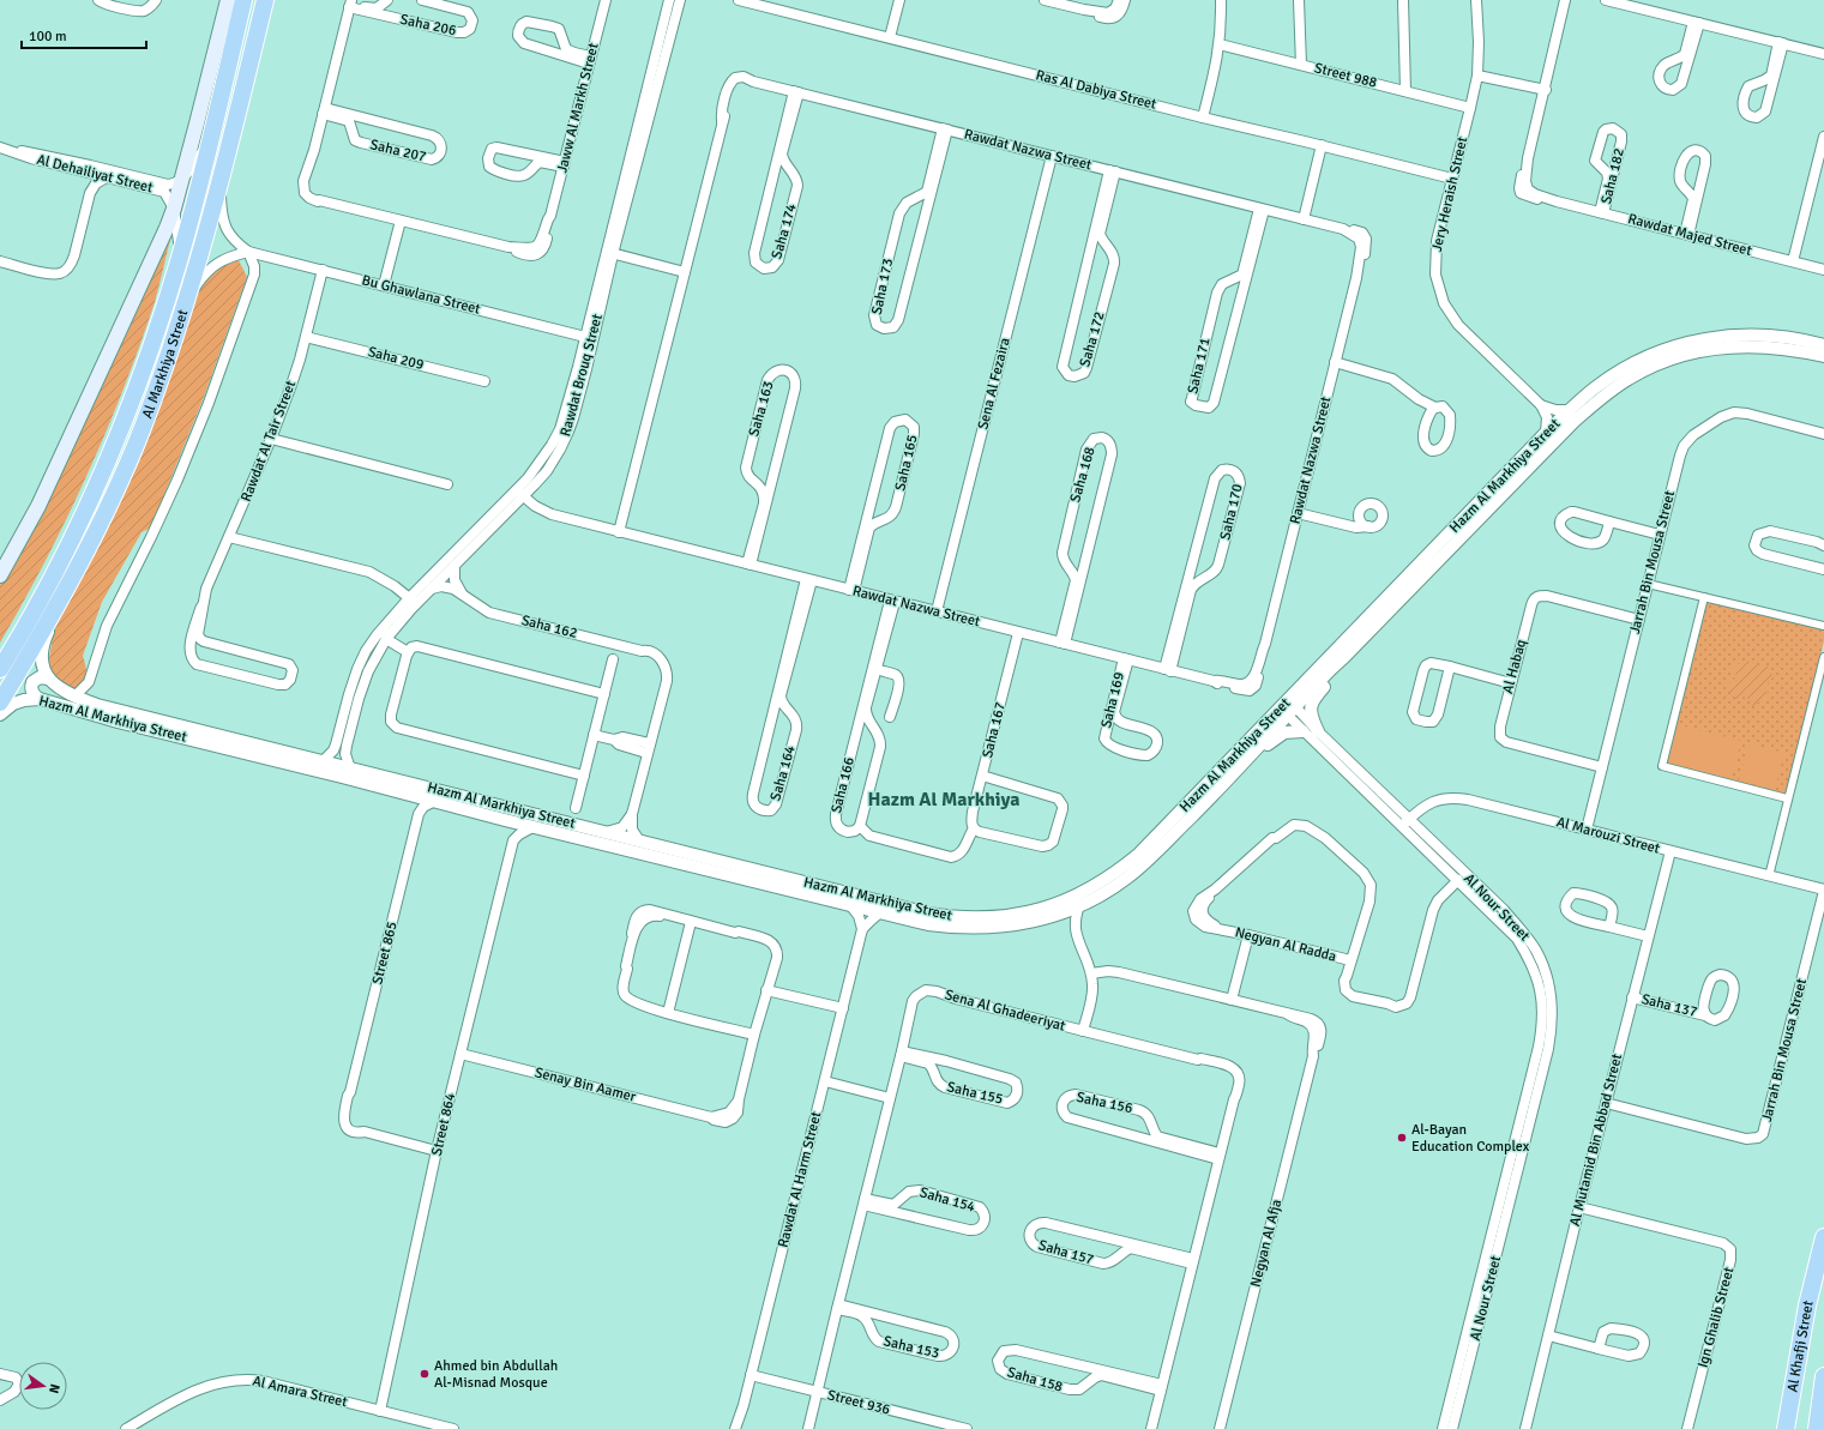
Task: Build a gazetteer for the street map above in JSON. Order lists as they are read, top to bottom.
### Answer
{
  "streets": {
    "highway": ["Al Markhiya Street", "Al Khafji Street"],
    "street": [
      "Saha 206",
      "Street 988",
      "Ras Al Dabiya Street",
      "Jaww Al Markh Street",
      "Rawdat Nazwa Street",
      "Saha 207",
      "Al Dehailiyat Street",
      "Saha 182",
      "Jery Heraish Street",
      "Saha 174",
      "Rawdat Majed Street",
      "Saha 173",
      "Bu Ghawlana Street",
      "Saha 172",
      "Saha 209",
      "Saha 171",
      "Rawdat Brouq Street",
      "Sena Al Fezaira",
      "Saha 163",
      "Rawdat Al Tair Street",
      "Saha 165",
      "Saha 168",
      "Hazm Al Markhiya Street",
      "Saha 170",
      "Jarrah Bin Mousa Street",
      "Saha 162",
      "Al Habaq",
      "Saha 169",
      "Saha 167",
      "Saha 164",
      "Saha 166",
      "Al Marouzi Street",
      "Al Nour Street",
      "Negyan Al Radda",
      "Street 865",
      "Saha 137",
      "Sena Al Ghadeeriyat",
      "Senay Bin Aamer",
      "Saha 155",
      "Saha 156",
      "Street 864",
      "Al Mutamid Bin Abbad Street",
      "Rawdat Al Harm Street",
      "Saha 154",
      "Negyan Al Afja",
      "Saha 157",
      "Ign Ghalib Street",
      "Saha 153",
      "Saha 158",
      "Al Amara Street",
      "Street 936"
    ]
  },
  "crossings": [
    ["Saha 206", "Jaww Al Markh Street"],
    ["Street 988", "Jery Heraish Street"],
    ["Ras Al Dabiya Street", "Jery Heraish Street"],
    ["Jaww Al Markh Street", "Saha 207"],
    ["Rawdat Nazwa Street", "Saha 174"],
    ["Rawdat Nazwa Street", "Saha 173"],
    ["Rawdat Nazwa Street", "Saha 172"],
    ["Rawdat Nazwa Street", "Saha 171"],
    ["Rawdat Nazwa Street", "Rawdat Brouq Street"],
    ["Rawdat Nazwa Street", "Sena Al Fezaira"],
    ["Rawdat Nazwa Street", "Saha 163"],
    ["Rawdat Nazwa Street", "Saha 165"],
    ["Rawdat Nazwa Street", "Saha 168"],
    ["Rawdat Nazwa Street", "Saha 170"],
    ["Rawdat Nazwa Street", "Saha 169"],
    ["Rawdat Nazwa Street", "Saha 167"],
    ["Rawdat Nazwa Street", "Saha 164"],
    ["Rawdat Nazwa Street", "Saha 166"],
    ["Al Dehailiyat Street", "Al Markhiya Street"],
    ["Saha 182", "Rawdat Majed Street"],
    ["Bu Ghawlana Street", "Al Markhiya Street"],
    ["Bu Ghawlana Street", "Rawdat Brouq Street"],
    ["Bu Ghawlana Street", "Rawdat Al Tair Street"],
    ["Saha 209", "Rawdat Al Tair Street"],
    ["Al Markhiya Street", "Hazm Al Markhiya Street"],
    ["Rawdat Brouq Street", "Hazm Al Markhiya Street"],
    ["Rawdat Brouq Street", "Saha 162"],
    ["Hazm Al Markhiya Street", "Saha 162"],
    ["Hazm Al Markhiya Street", "Al Nour Street"],
    ["Jarrah Bin Mousa Street", "Al Habaq"],
    ["Jarrah Bin Mousa Street", "Al Marouzi Street"],
    ["Jarrah Bin Mousa Street", "Al Mutamid Bin Abbad Street"],
    ["Saha 167", "Saha 166"],
    ["Al Marouzi Street", "Al Nour Street"],
    ["Al Marouzi Street", "Al Mutamid Bin Abbad Street"],
    ["Street 865", "Street 864"],
    ["Saha 137", "Al Mutamid Bin Abbad Street"],
    ["Sena Al Ghadeeriyat", "Saha 155"],
    ["Sena Al Ghadeeriyat", "Saha 156"],
    ["Sena Al Ghadeeriyat", "Saha 154"],
    ["Sena Al Ghadeeriyat", "Saha 157"],
    ["Sena Al Ghadeeriyat", "Saha 153"],
    ["Sena Al Ghadeeriyat", "Saha 158"],
    ["Sena Al Ghadeeriyat", "Street 936"],
    ["Senay Bin Aamer", "Street 864"],
    ["Street 864", "Al Amara Street"],
    ["Al Mutamid Bin Abbad Street", "Ign Ghalib Street"],
    ["Rawdat Al Harm Street", "Street 936"]
  ],
  "districts": ["Hazm Al Markhiya"],
  "places": ["Al-Bayan Education Complex", "Ahmed bin Abdullah Al-Misnad Mosque"],
  "scale_bar": "100 m",
  "north": "right"
}
